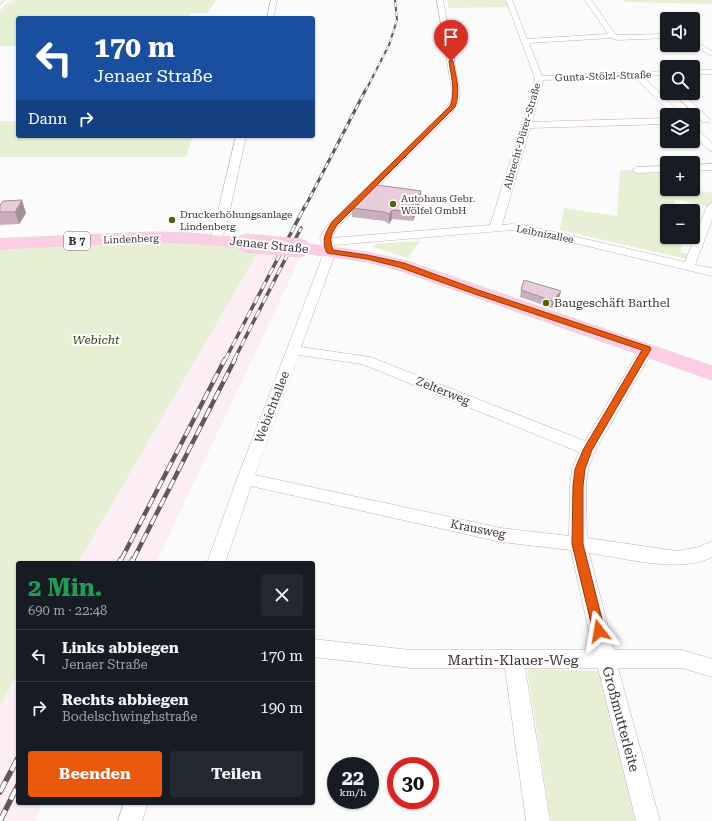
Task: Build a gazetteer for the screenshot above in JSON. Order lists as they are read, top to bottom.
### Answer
{
  "streets": {
    "main road": ["Lindenberg", "B 7", "Jenaer Straße"],
    "street": [
      "Gunta-Stölzl-Straße",
      "Albrecht-Dürer-Straße",
      "Leibnizallee",
      "Zelterweg",
      "Webichtallee",
      "Krausweg",
      "Martin-Klauer-Weg",
      "Großmutterleite"
    ]
  },
  "crossings": [
    ["Gunta-Stölzl-Straße", "Albrecht-Dürer-Straße"],
    ["Albrecht-Dürer-Straße", "Leibnizallee"],
    ["Leibnizallee", "Jenaer Straße"],
    ["Leibnizallee", "Webichtallee"],
    ["Lindenberg", "Jenaer Straße"],
    ["Jenaer Straße", "Webichtallee"],
    ["Jenaer Straße", "Großmutterleite"],
    ["Zelterweg", "Webichtallee"],
    ["Zelterweg", "Großmutterleite"],
    ["Webichtallee", "Krausweg"],
    ["Krausweg", "Großmutterleite"],
    ["Martin-Klauer-Weg", "Großmutterleite"]
  ],
  "parks": ["Webicht"],
  "places": ["Autohaus Gebr. Wölfel GmbH", "Druckerhöhungsanlage Lindenberg", "Baugeschäft Barthel"],
  "page": {
    "map_buttons": ["+", "−"],
    "turn": ["170 m", "Jenaer Straße"],
    "then": "Dann",
    "heading": ["2 Min.", "690 m · 22:48"],
    "list": [
      {
        "name": "Links abbiegen",
        "note": "Jenaer Straße",
        "value": "170 m"
      },
      {
        "name": "Rechts abbiegen",
        "note": "Bodelschwinghstraße",
        "value": "190 m"
      }
    ],
    "buttons": ["Beenden", "Teilen"],
    "speed": "22 km/h",
    "limit": "30"
  }
}
